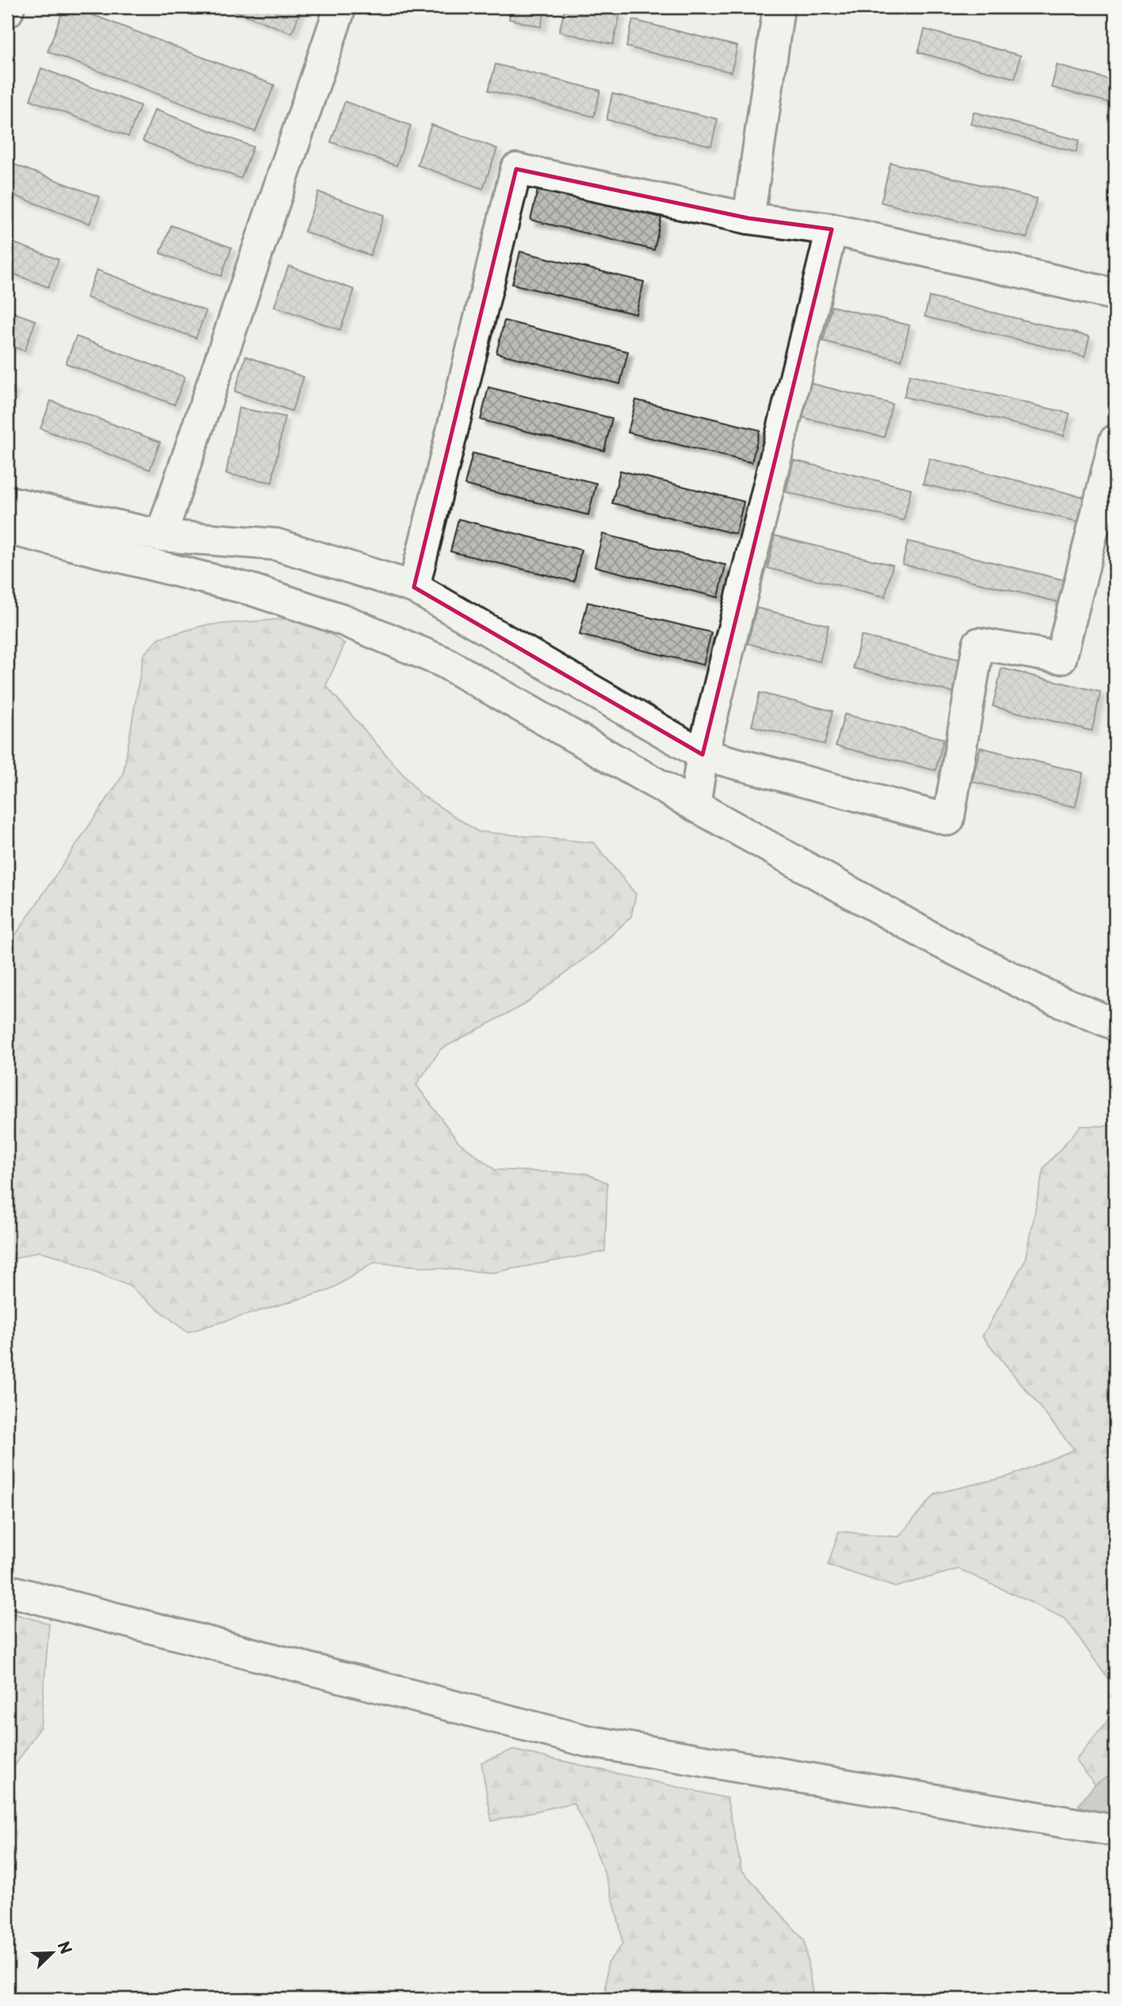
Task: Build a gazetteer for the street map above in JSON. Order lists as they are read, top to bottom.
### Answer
{
  "north": "top right"
}
